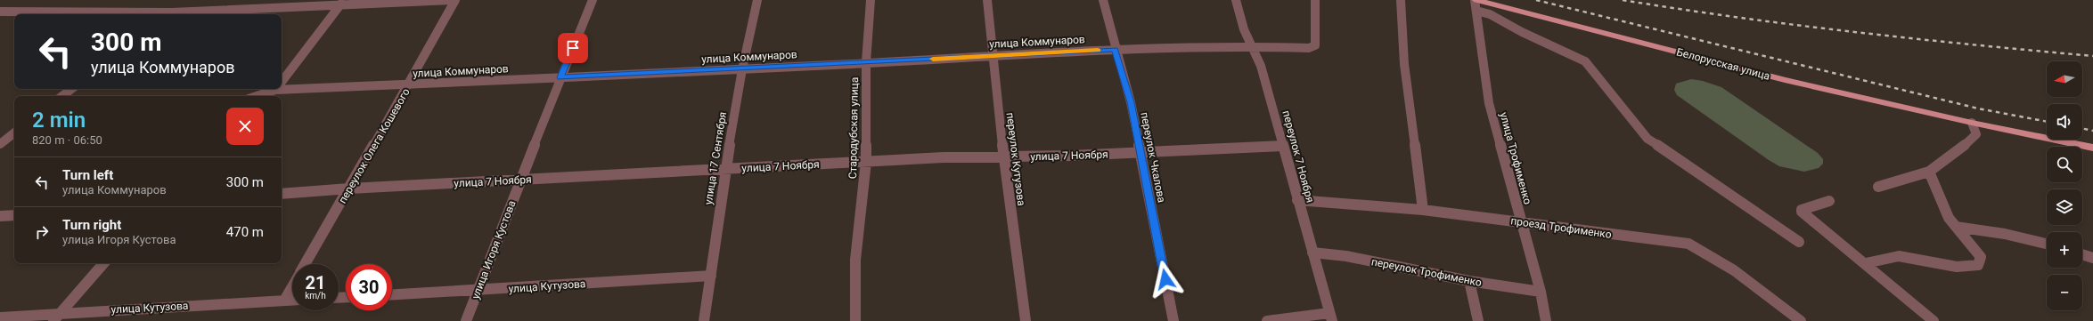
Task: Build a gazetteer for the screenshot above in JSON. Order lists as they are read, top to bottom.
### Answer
{
  "streets": {
    "main road": ["Белорусская улица"],
    "street": [
      "улица Коммунаров",
      "Стародубская улица",
      "переулок Олега Кошевого",
      "улица 7 Ноября",
      "переулок 7 Ноября",
      "переулок Чкалова",
      "улица 17 Сентября",
      "улица Трофименко",
      "переулок Кутузова",
      "проезд Трофименко",
      "улица Игоря Кустова",
      "переулок Трофименко",
      "улица Кутузова"
    ]
  },
  "crossings": [
    ["улица Коммунаров", "Стародубская улица"],
    ["улица Коммунаров", "переулок Олега Кошевого"],
    ["улица Коммунаров", "переулок 7 Ноября"],
    ["улица Коммунаров", "переулок Чкалова"],
    ["улица Коммунаров", "улица 17 Сентября"],
    ["улица Коммунаров", "переулок Кутузова"],
    ["улица Коммунаров", "улица Игоря Кустова"],
    ["Белорусская улица", "улица Трофименко"],
    ["Стародубская улица", "улица 7 Ноября"],
    ["переулок Олега Кошевого", "улица 7 Ноября"],
    ["переулок Олега Кошевого", "улица Кутузова"],
    ["улица 7 Ноября", "переулок 7 Ноября"],
    ["улица 7 Ноября", "переулок Чкалова"],
    ["улица 7 Ноября", "улица 17 Сентября"],
    ["улица 7 Ноября", "переулок Кутузова"],
    ["улица 7 Ноября", "улица Игоря Кустова"],
    ["переулок 7 Ноября", "проезд Трофименко"],
    ["переулок 7 Ноября", "переулок Трофименко"],
    ["улица 17 Сентября", "улица Кутузова"],
    ["улица Трофименко", "проезд Трофименко"],
    ["улица Трофименко", "переулок Трофименко"],
    ["улица Игоря Кустова", "улица Кутузова"]
  ],
  "north": "left",
  "page": {
    "turn": ["300 m", "улица Коммунаров"],
    "map_buttons": ["+", "−"],
    "heading": ["2 min", "820 m · 06:50"],
    "list": [
      {
        "name": "Turn left",
        "note": "улица Коммунаров",
        "value": "300 m"
      },
      {
        "name": "Turn right",
        "note": "улица Игоря Кустова",
        "value": "470 m"
      }
    ],
    "speed": "21 km/h",
    "limit": "30"
  }
}
